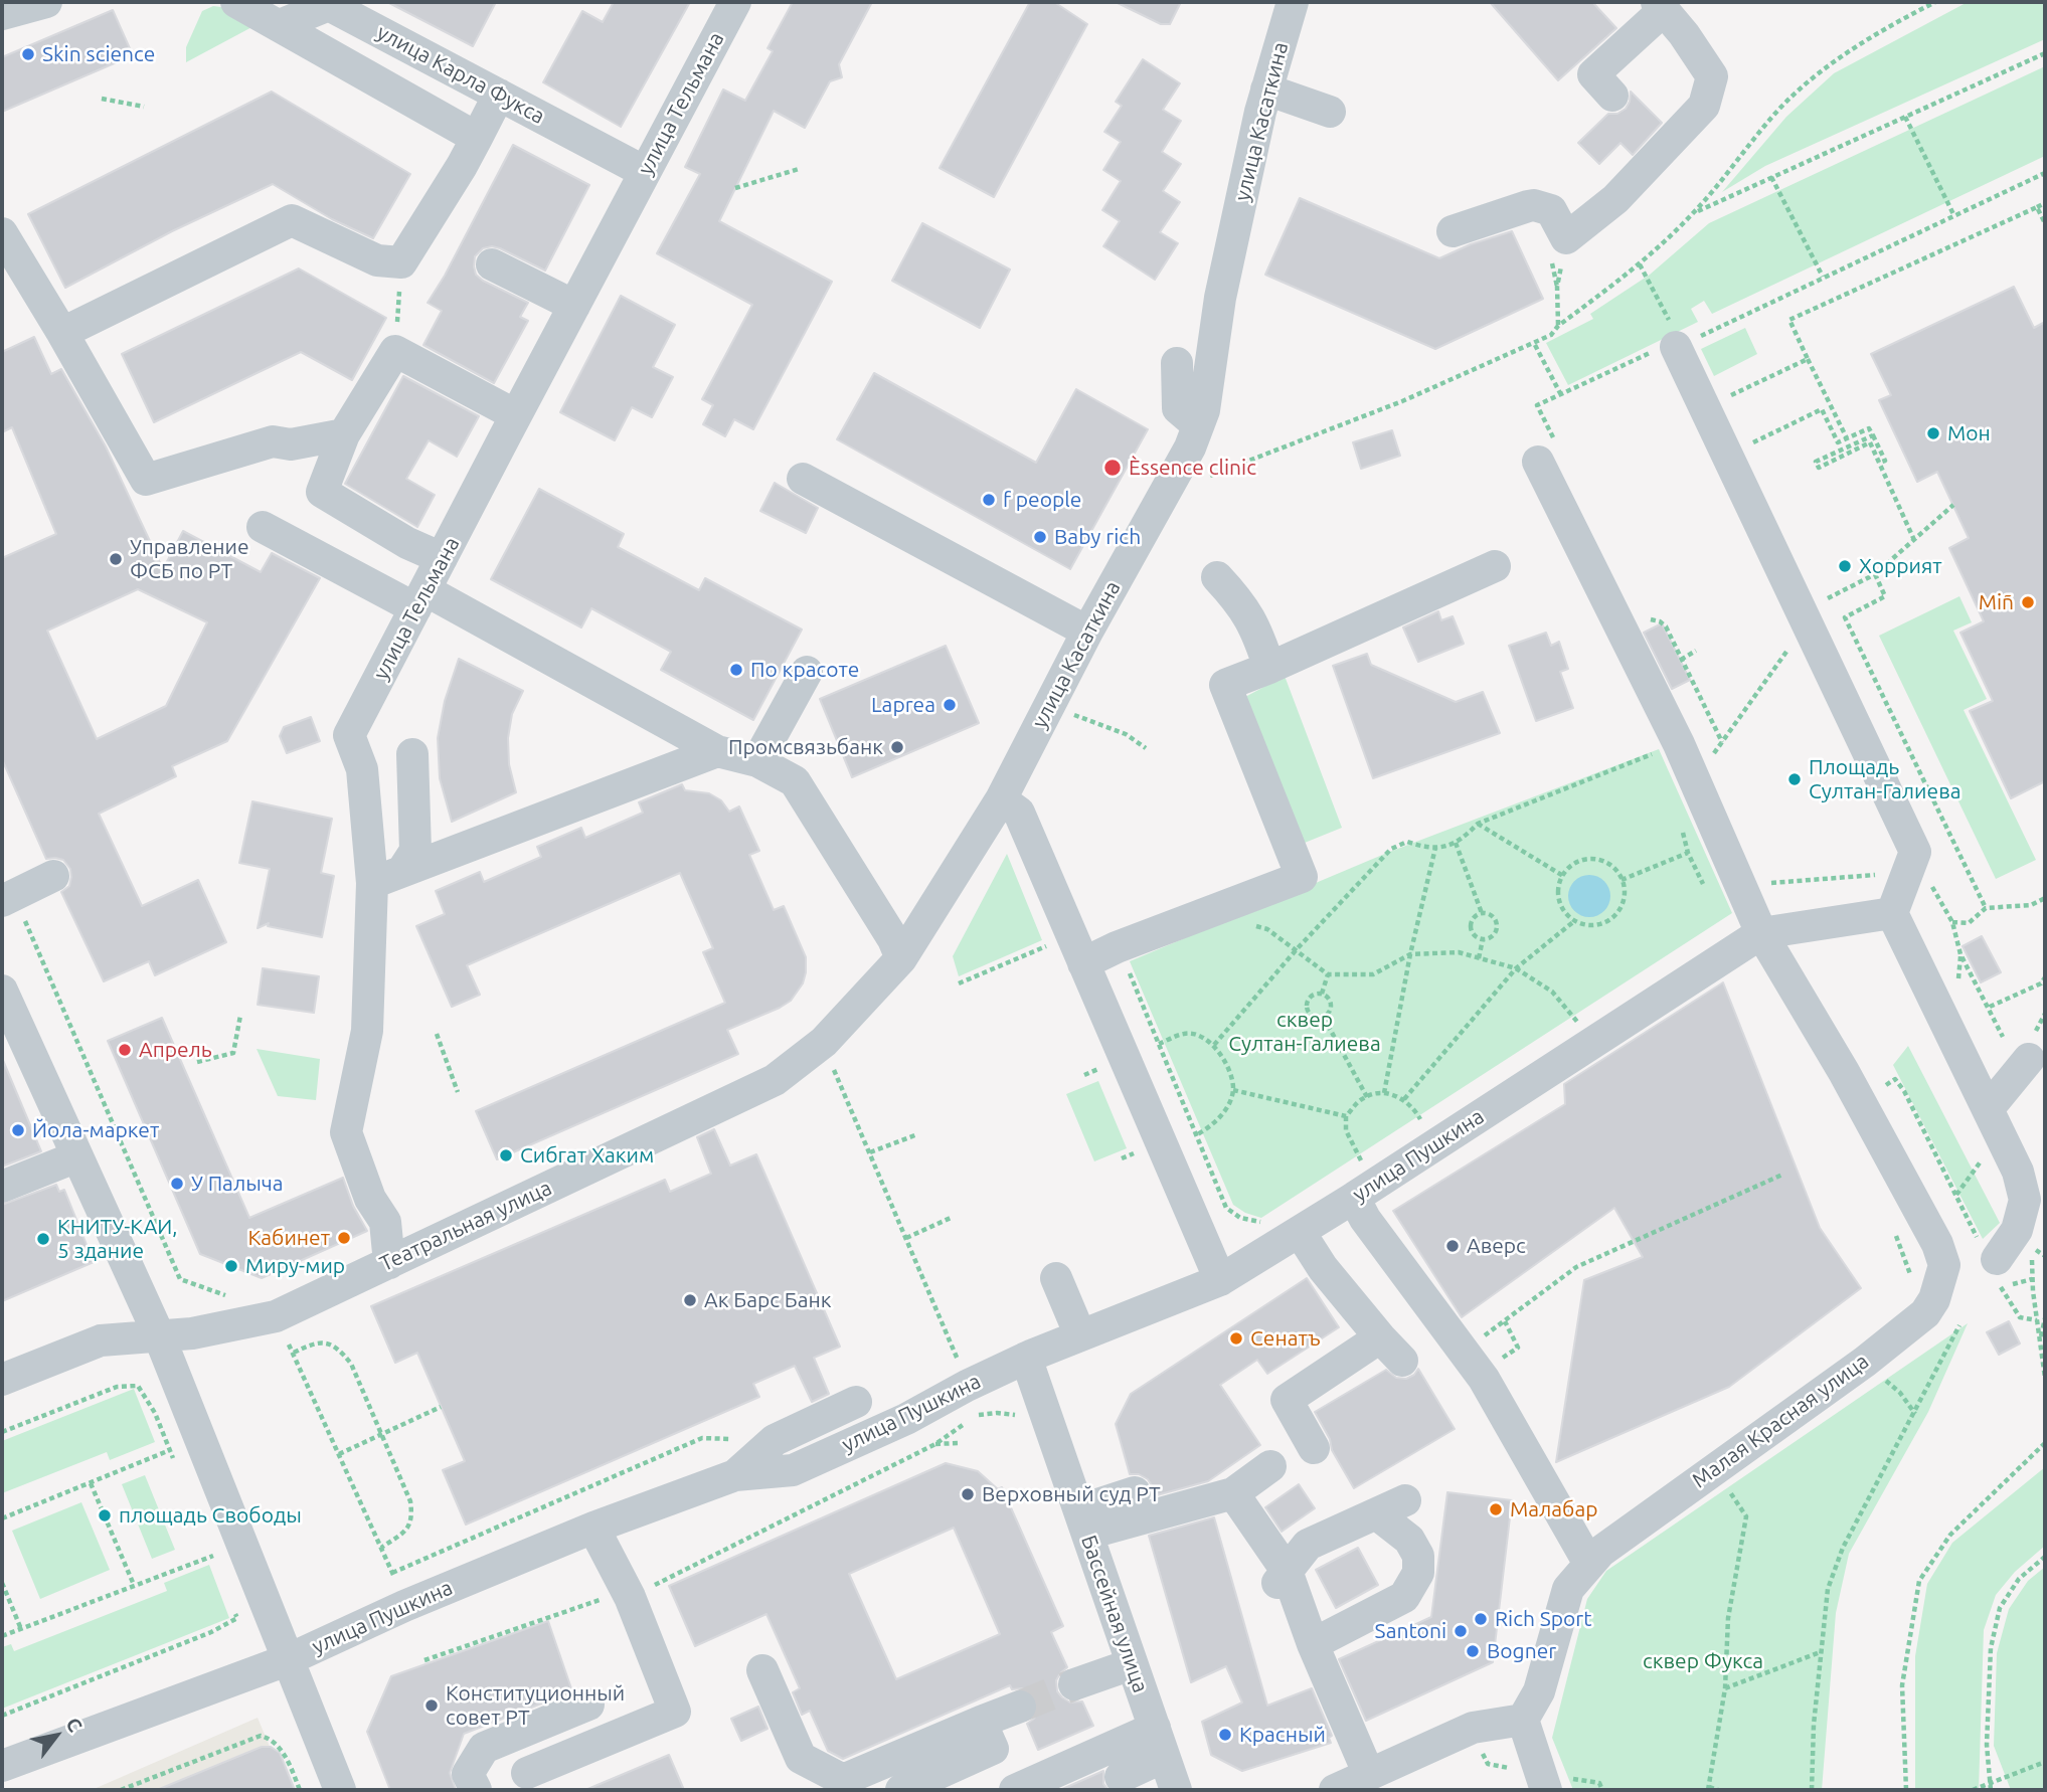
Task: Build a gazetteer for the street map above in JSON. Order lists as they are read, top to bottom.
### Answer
{
  "streets": {
    "street": [
      "улица Карла Фукса",
      "улица Тельмана",
      "улица Касаткина",
      "улица Пушкина",
      "Театральная улица",
      "Малая Красная улица",
      "Бассейная улица"
    ]
  },
  "crossings": [
    ["улица Карла Фукса", "улица Тельмана"],
    ["улица Тельмана", "Театральная улица"],
    ["улица Касаткина", "Театральная улица"],
    ["улица Пушкина", "Малая Красная улица"],
    ["улица Пушкина", "Бассейная улица"]
  ],
  "parks": ["сквер Султан-Галиева", "cквер Фукса"],
  "places": [
    "Skin science",
    "Мон",
    "Èssence clinic",
    "f people",
    "Baby rich",
    "Управление ФСБ по РТ",
    "Хоррият",
    "Miñ",
    "По красоте",
    "Laprea",
    "Промсвязьбанк",
    "Площадь Султан-Галиева",
    "Апрель",
    "Йола-маркет",
    "Сибгат Хаким",
    "У Палыча",
    "Кабинет",
    "КНИТУ-КАИ, 5 здание",
    "Аверс",
    "Миру-мир",
    "Ак Барс Банк",
    "Сенатъ",
    "Верховный суд РТ",
    "Малабар",
    "площадь Свободы",
    "Rich Sport",
    "Santoni",
    "Bogner",
    "Конституционный совет РТ",
    "Красный"
  ],
  "north": "top right"
}
